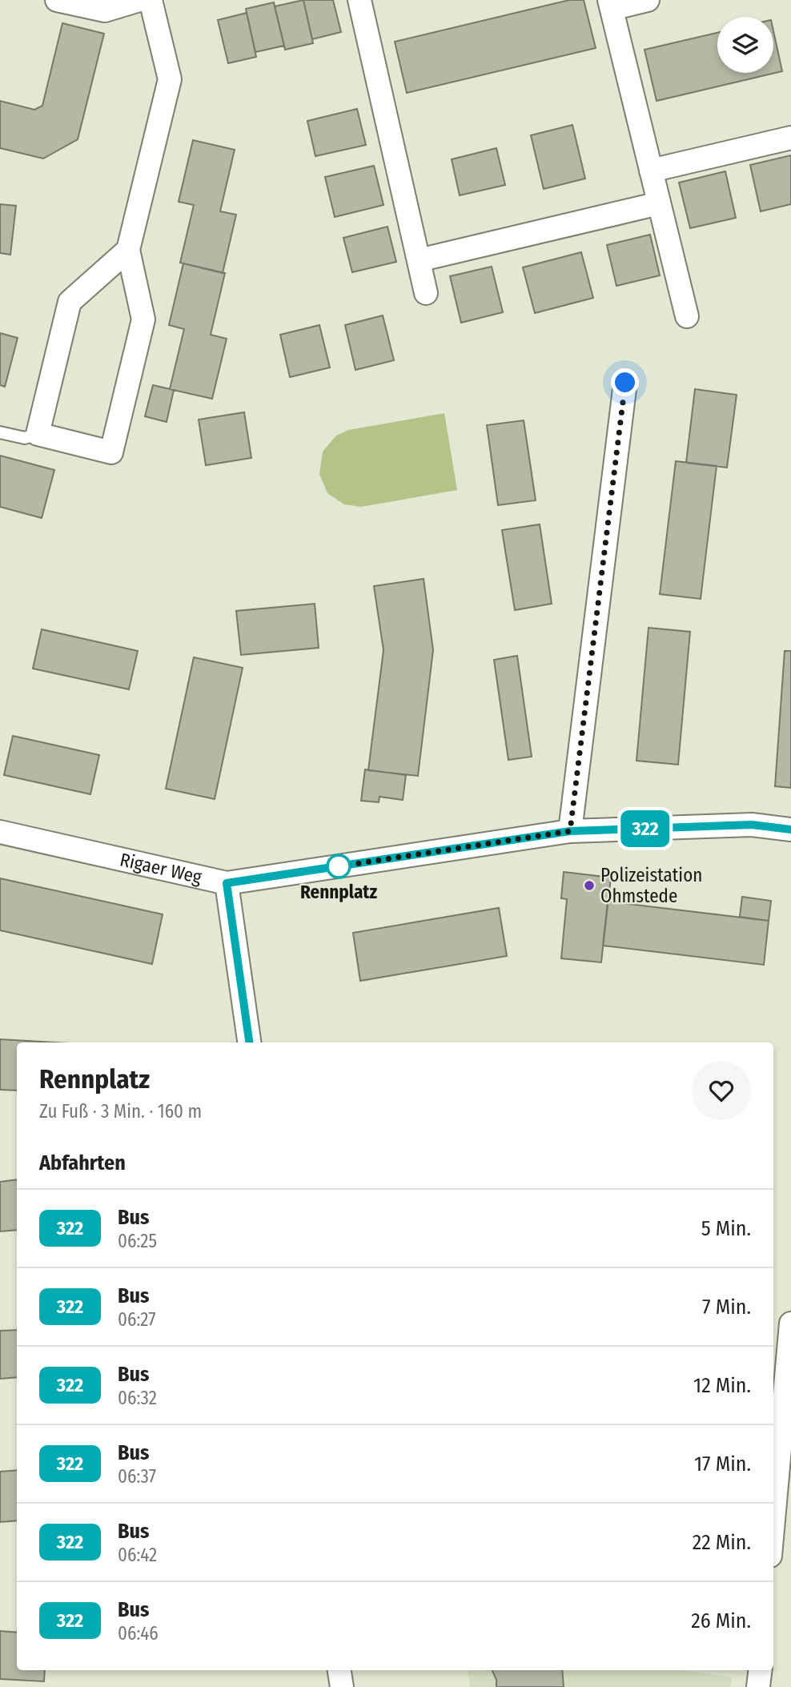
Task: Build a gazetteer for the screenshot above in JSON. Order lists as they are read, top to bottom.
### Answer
{
  "streets": {
    "street": ["Rigaer Weg"]
  },
  "places": ["Rennplatz", "Polizeistation Ohmstede"],
  "lines": ["bus line 322"],
  "page": {
    "on_map": "322",
    "heading": [
      ["Rennplatz", "Zu Fuß · 3 Min. · 160 m"],
      "Abfahrten"
    ],
    "list": [
      {
        "mark": "322",
        "name": "Bus",
        "note": "06:25",
        "value": "5 Min."
      },
      {
        "mark": "322",
        "name": "Bus",
        "note": "06:27",
        "value": "7 Min."
      },
      {
        "mark": "322",
        "name": "Bus",
        "note": "06:32",
        "value": "12 Min."
      },
      {
        "mark": "322",
        "name": "Bus",
        "note": "06:37",
        "value": "17 Min."
      },
      {
        "mark": "322",
        "name": "Bus",
        "note": "06:42",
        "value": "22 Min."
      },
      {
        "mark": "322",
        "name": "Bus",
        "note": "06:46",
        "value": "26 Min."
      }
    ]
  }
}
